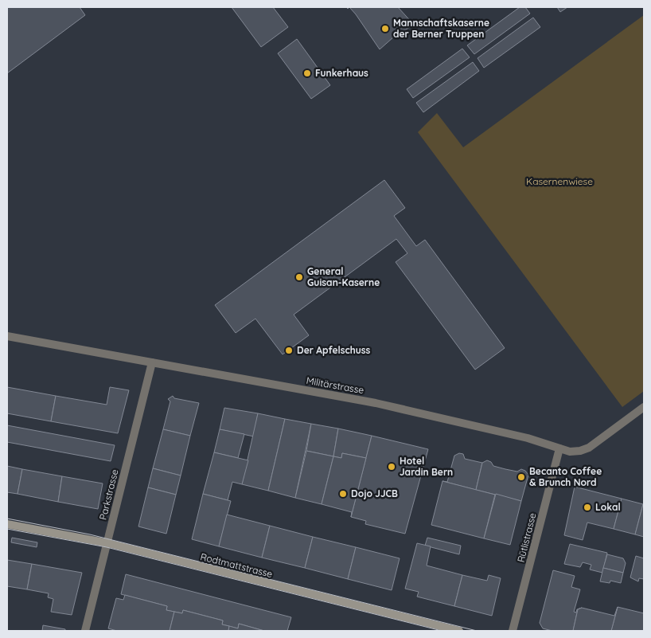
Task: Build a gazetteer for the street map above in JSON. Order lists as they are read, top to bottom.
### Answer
{
  "streets": {
    "street": [
      "Militärstrasse",
      "Parkstrasse",
      "Rütlistrasse",
      "Rodtmattstrasse"
    ]
  },
  "crossings": [
    ["Militärstrasse", "Parkstrasse"],
    ["Militärstrasse", "Rütlistrasse"],
    ["Parkstrasse", "Rodtmattstrasse"]
  ],
  "parks": ["Kasernenwiese"],
  "places": [
    "Mannschaftskaserne der Berner Truppen",
    "Funkerhaus",
    "General Guisan-Kaserne",
    "Der Apfelschuss",
    "Hotel Jardin Bern",
    "Becanto Coffee & Brunch Nord",
    "Dojo JJCB",
    "Lokal"
  ]
}
